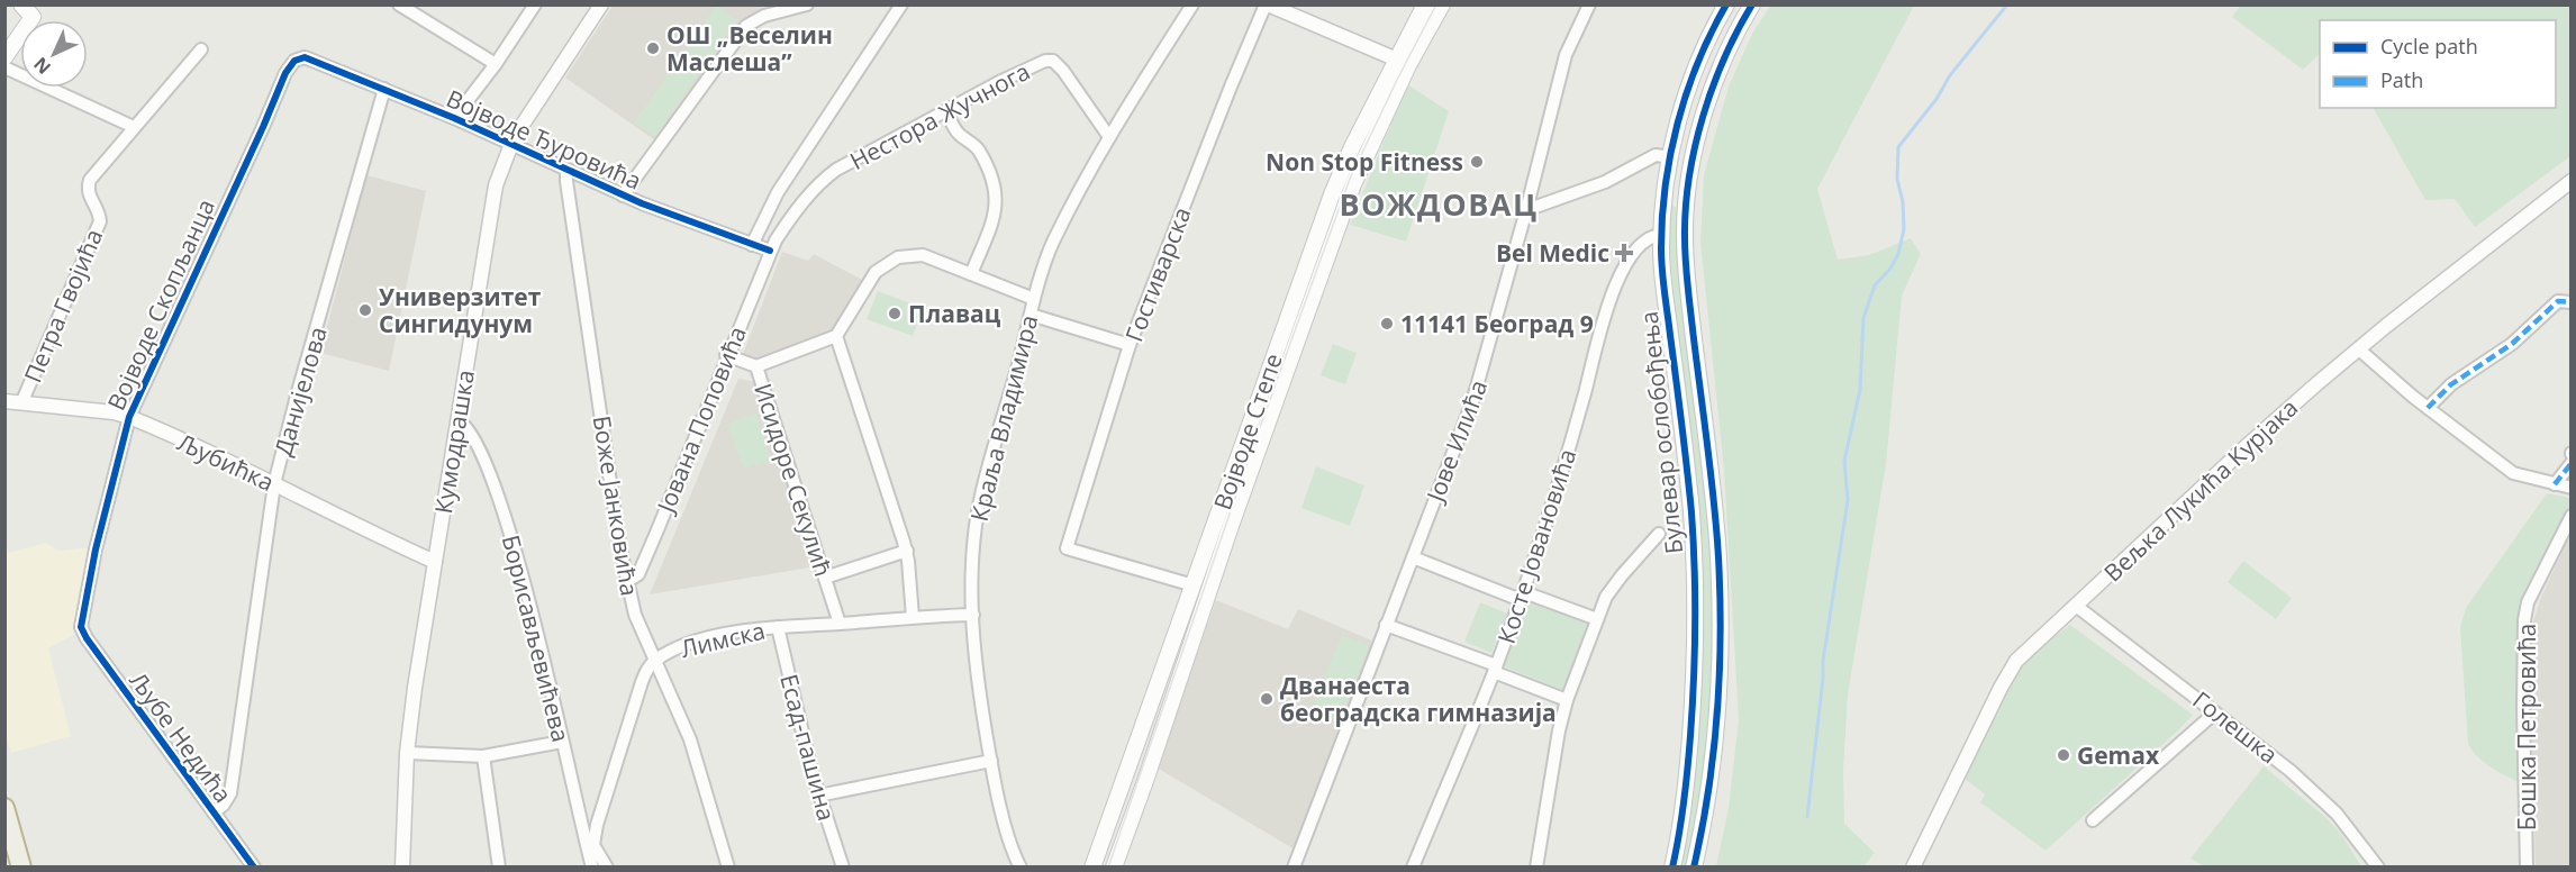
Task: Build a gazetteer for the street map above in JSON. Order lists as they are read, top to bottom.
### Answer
{
  "streets": {
    "main road": ["Војводе Степе", "Булевар ослобођења"],
    "street": [
      "Нестора Жучнога",
      "Војводе Ђуровића",
      "Гостиварска",
      "Војводе Скопљанца",
      "Петра Гвојића",
      "Данијелова",
      "Краља Владимира",
      "Јована Поповића",
      "Јове Илића",
      "Кумодрашка",
      "Љубићка",
      "Исидоре Секулић",
      "Вељка Лукића Курјака",
      "Боже Јанковића",
      "Косте Јовановића",
      "Борисављевићева",
      "Лимска",
      "Голешка",
      "Бошка Петровића",
      "Љубе Недића",
      "Есад-пашина"
    ]
  },
  "crossings": [
    ["Нестора Жучнога", "Војводе Ђуровића"],
    ["Нестора Жучнога", "Краља Владимира"],
    ["Нестора Жучнога", "Јована Поповића"],
    ["Војводе Ђуровића", "Војводе Скопљанца"],
    ["Војводе Ђуровића", "Данијелова"],
    ["Војводе Ђуровића", "Јована Поповића"],
    ["Војводе Ђуровића", "Кумодрашка"],
    ["Војводе Ђуровића", "Боже Јанковића"],
    ["Гостиварска", "Војводе Степе"],
    ["Војводе Скопљанца", "Љубићка"],
    ["Војводе Скопљанца", "Љубе Недића"],
    ["Петра Гвојића", "Љубићка"],
    ["Данијелова", "Љубићка"],
    ["Данијелова", "Љубе Недића"],
    ["Краља Владимира", "Лимска"],
    ["Јована Поповића", "Исидоре Секулић"],
    ["Јована Поповића", "Боже Јанковића"],
    ["Булевар ослобођења", "Косте Јовановића"],
    ["Кумодрашка", "Љубићка"],
    ["Кумодрашка", "Борисављевићева"],
    ["Исидоре Секулић", "Лимска"],
    ["Вељка Лукића Курјака", "Голешка"],
    ["Боже Јанковића", "Лимска"],
    ["Лимска", "Есад-пашина"]
  ],
  "districts": ["ВОЖДОВАЦ"],
  "places": {
    "other": [
      "ОШ „Веселин Маслеша”",
      "Non Stop Fitness",
      "Универзитет Сингидунум",
      "Плавац",
      "11141 Београд 9",
      "Дванаеста београдска гимназија",
      "Gemax"
    ],
    "health": ["Bel Medic"]
  },
  "legend": ["Cycle path", "Path"],
  "north": "bottom left"
}
